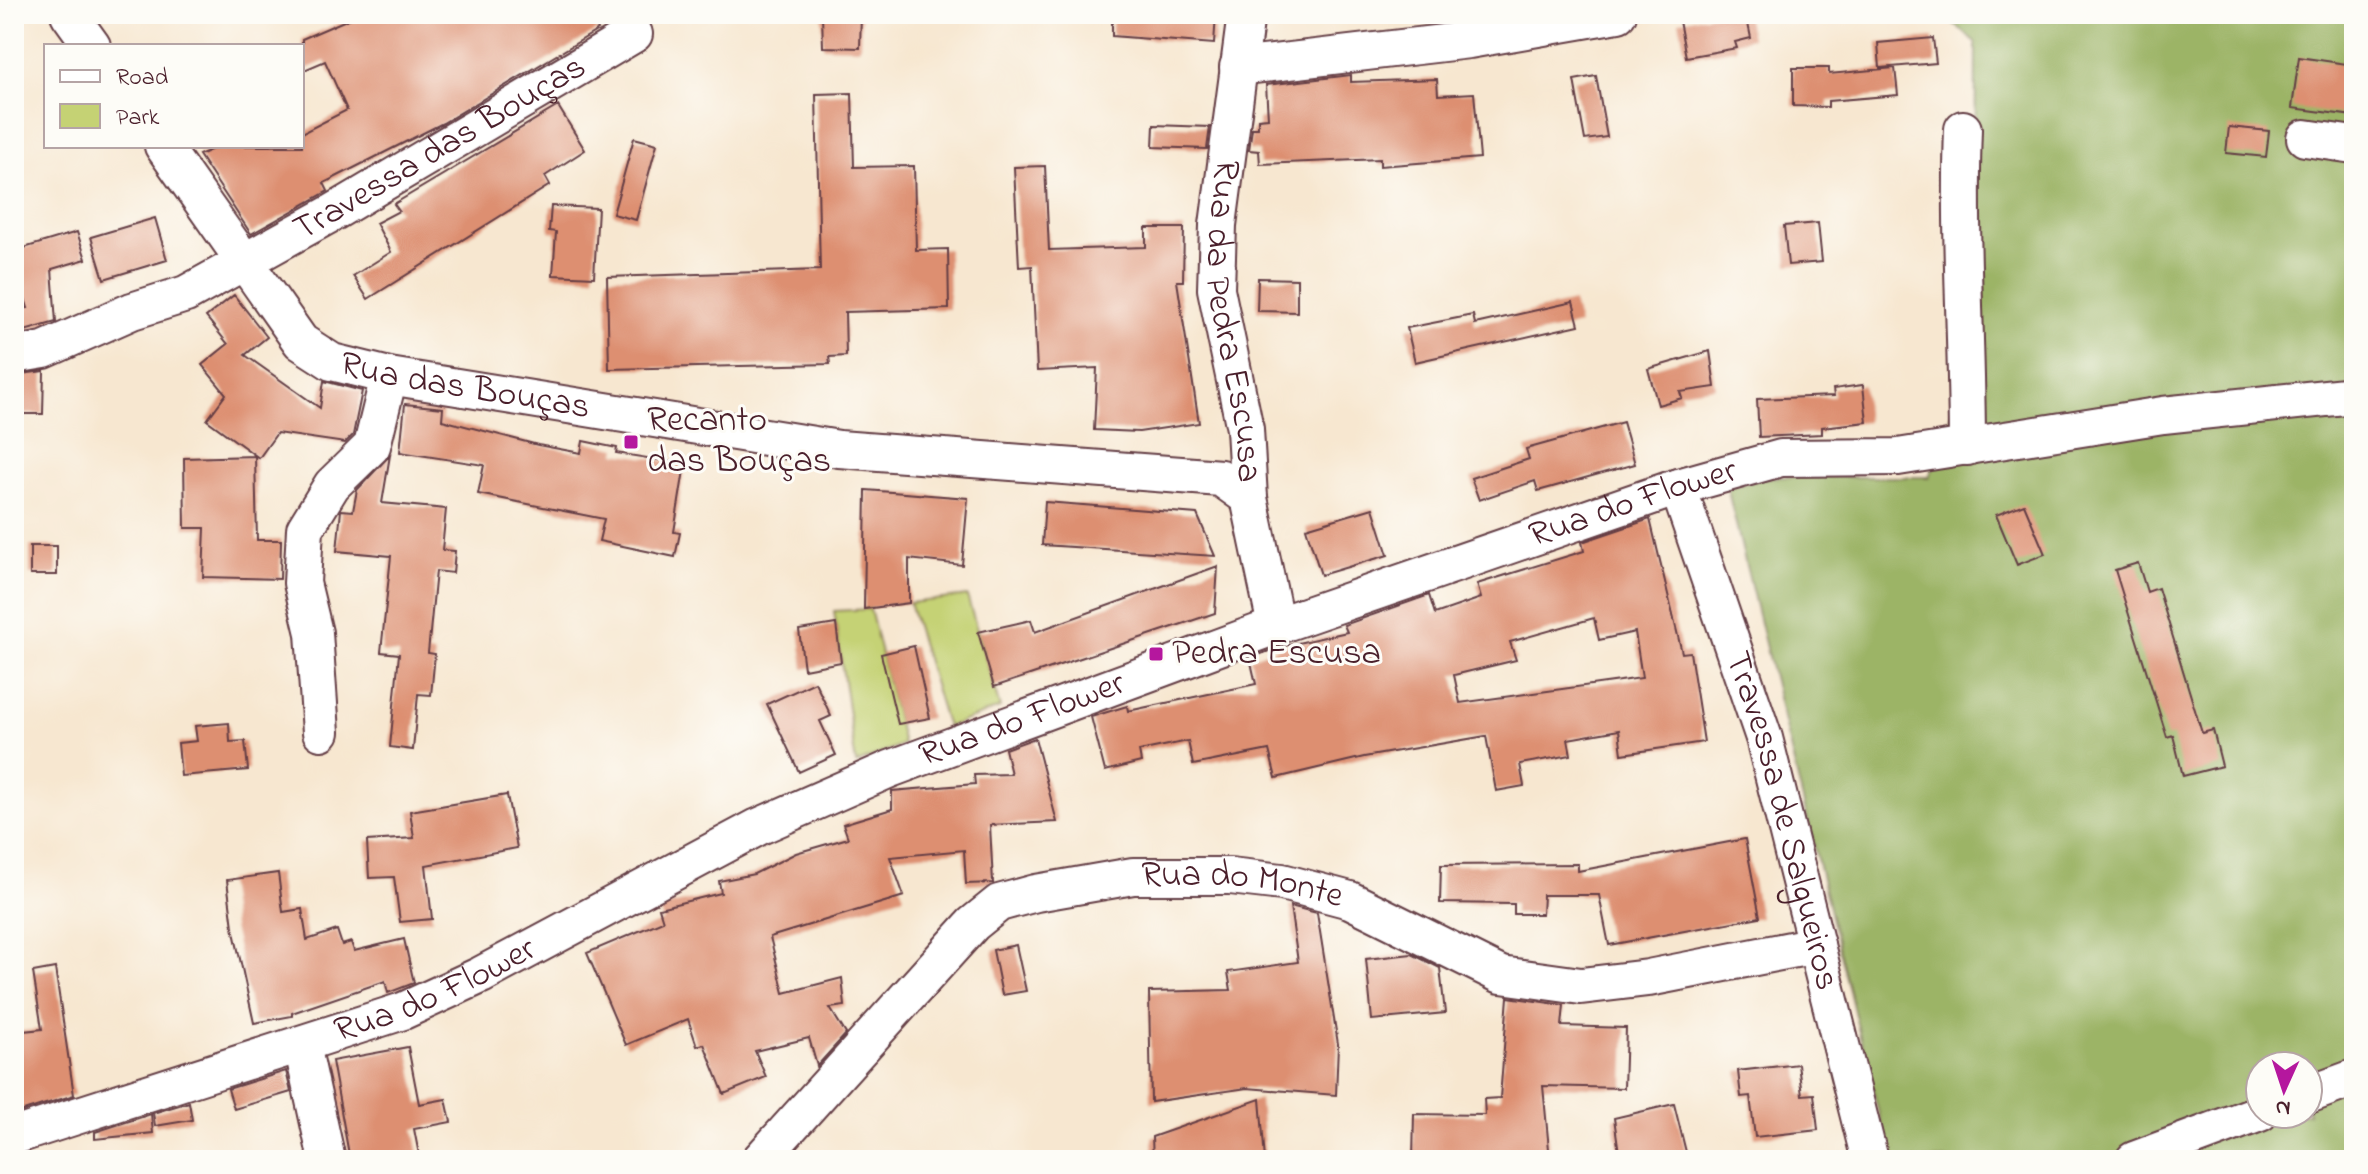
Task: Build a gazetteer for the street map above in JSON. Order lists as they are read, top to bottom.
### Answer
{
  "streets": {
    "street": [
      "Travessa das Bouças",
      "Rua da Pedra Escusa",
      "Rua das Bouças",
      "Rua do Flower",
      "Travessa de Salgueiros",
      "Rua do Monte"
    ]
  },
  "crossings": [
    ["Travessa das Bouças", "Rua das Bouças"],
    ["Rua da Pedra Escusa", "Rua das Bouças"],
    ["Rua da Pedra Escusa", "Rua do Flower"],
    ["Rua do Flower", "Travessa de Salgueiros"],
    ["Travessa de Salgueiros", "Rua do Monte"]
  ],
  "places": {
    "transit": ["Recanto das Bouças", "Pedra Escusa"]
  },
  "legend": ["Road", "Park"],
  "north": "bottom"
}
